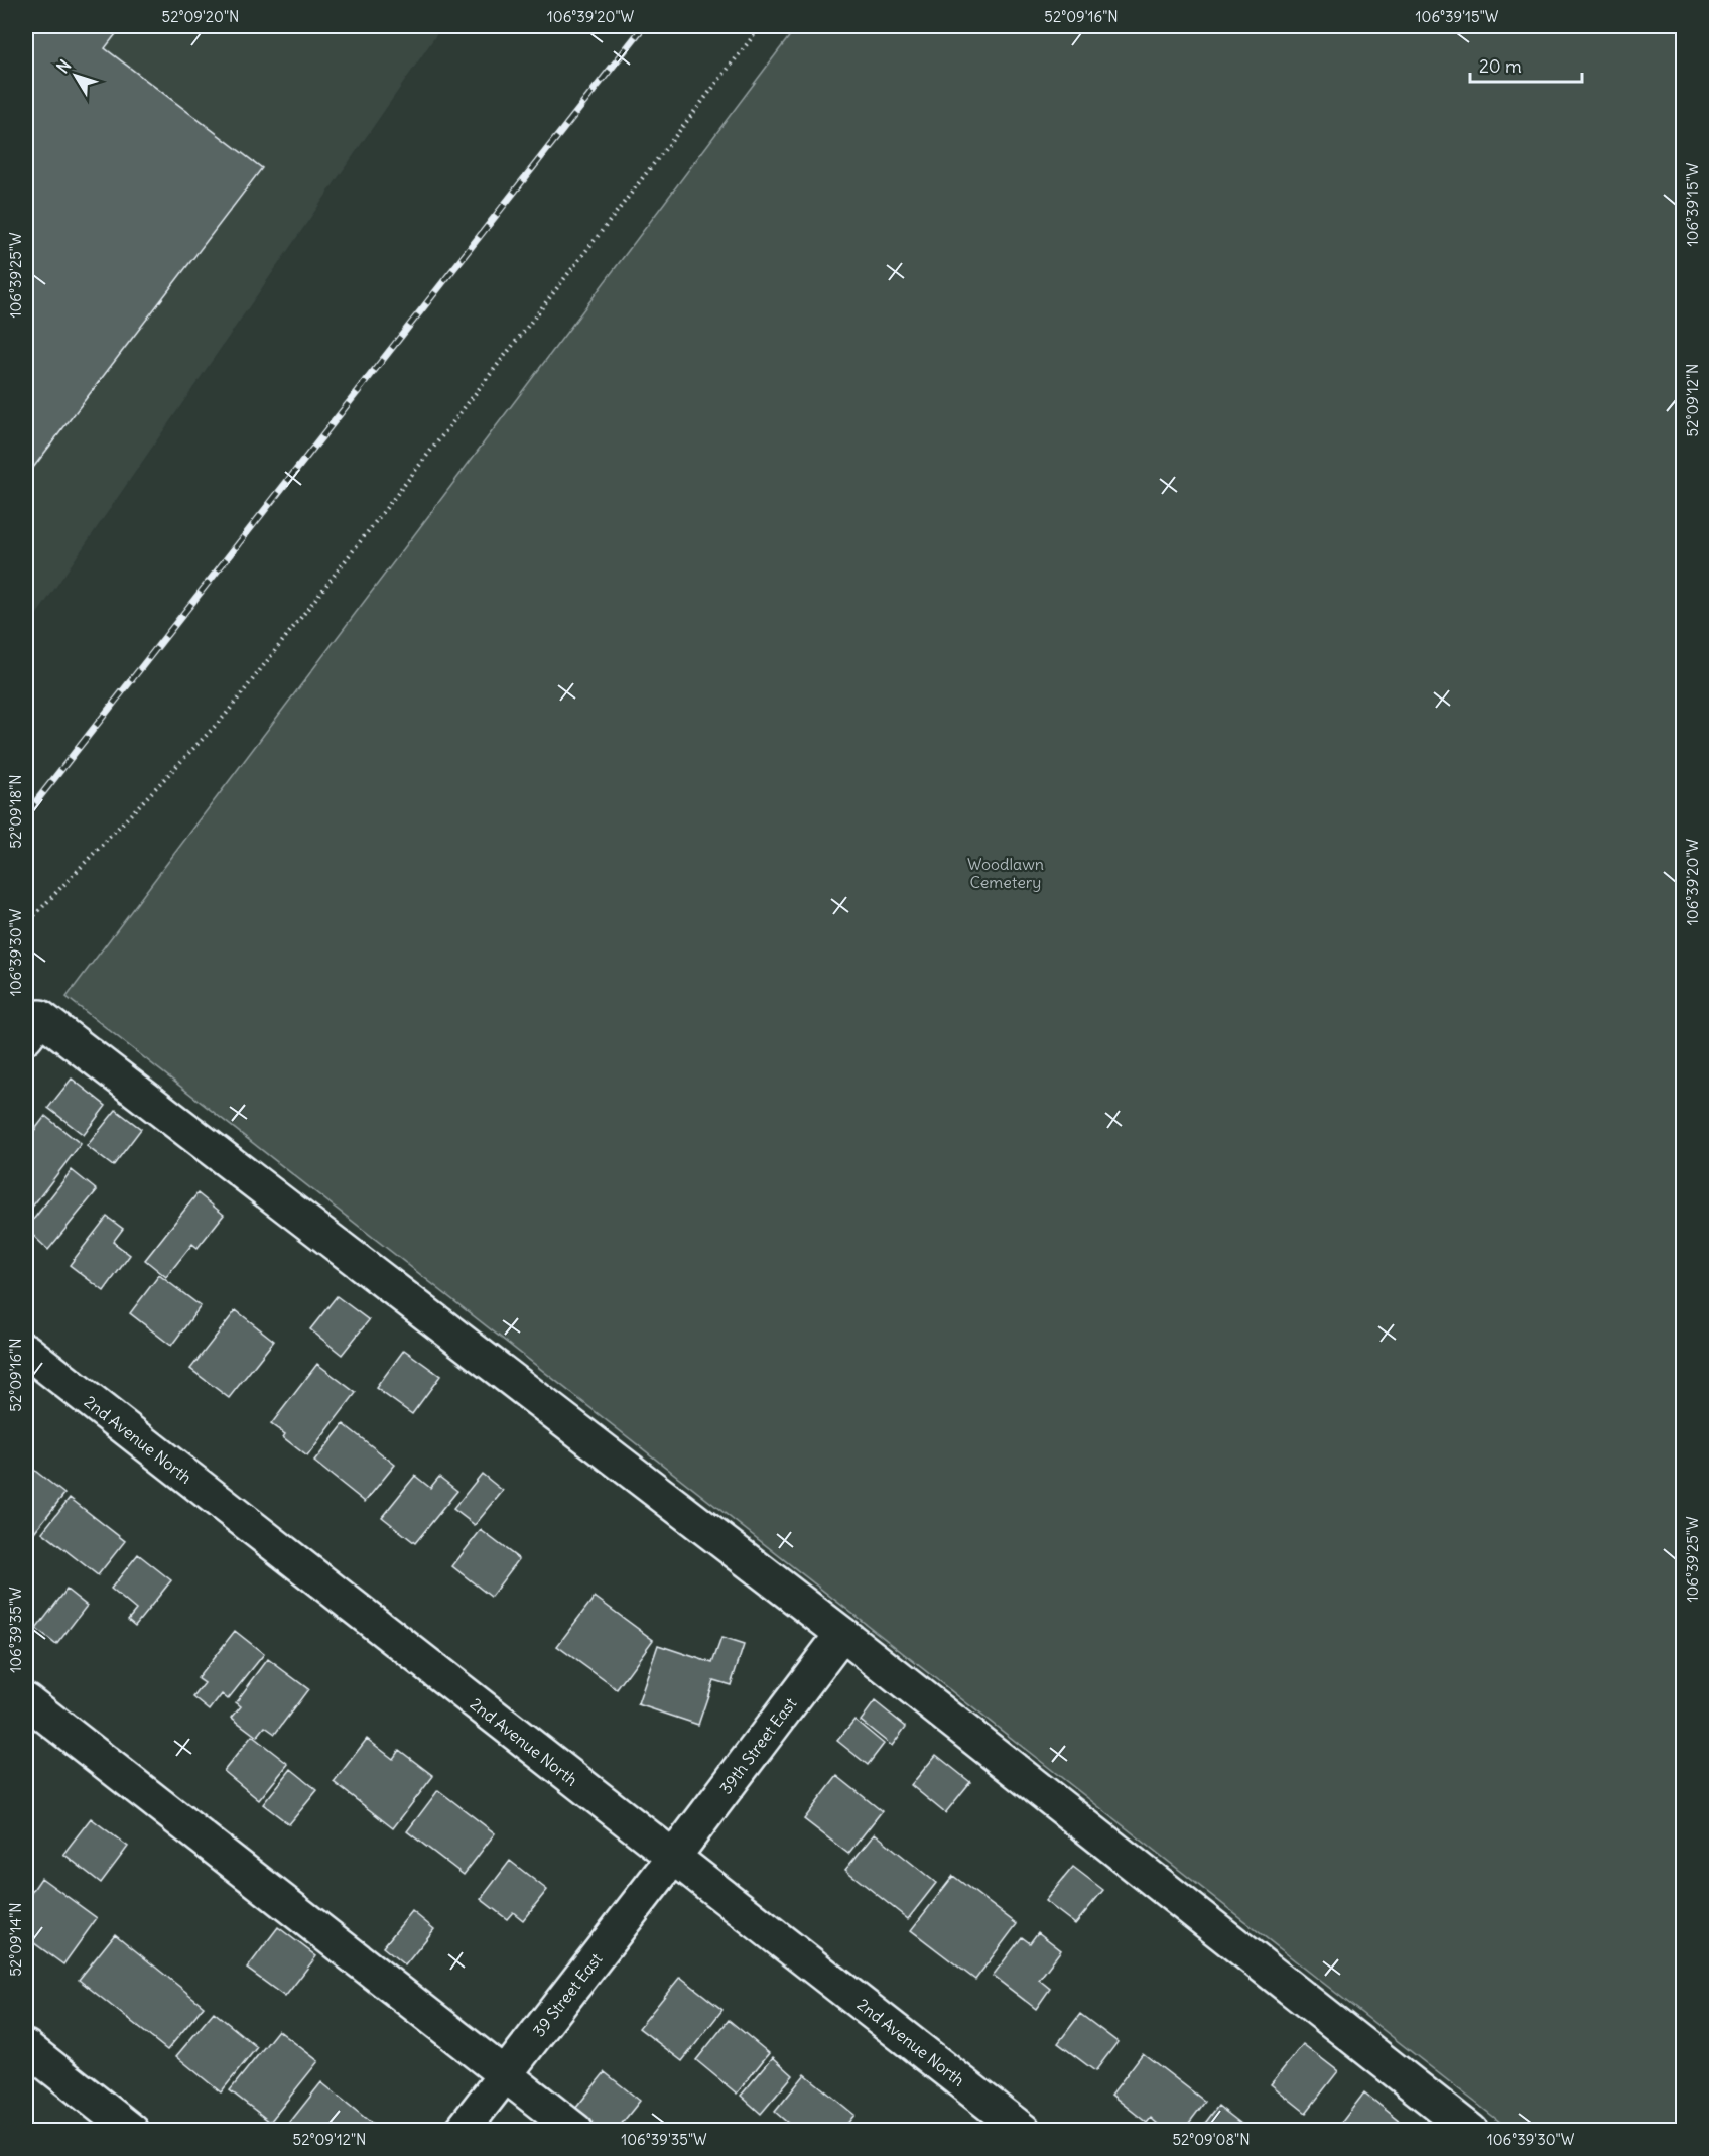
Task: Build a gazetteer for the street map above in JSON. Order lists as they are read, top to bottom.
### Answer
{
  "streets": {
    "street": ["2nd Avenue North", "39th Street East", "39 Street East"]
  },
  "crossings": [
    ["2nd Avenue North", "39th Street East"],
    ["2nd Avenue North", "39 Street East"],
    ["39th Street East", "39 Street East"]
  ],
  "parks": ["Woodlawn Cemetery"],
  "scale_bar": "20 m",
  "north": "top left",
  "coordinates": [
    "52°09'20\"N",
    "106°39'20\"W",
    "52°09'16\"N",
    "106°39'15\"W",
    "106°39'25\"W",
    "52°09'12\"N",
    "52°09'18\"N",
    "106°39'30\"W",
    "106°39'35\"W",
    "52°09'14\"N",
    "52°09'08\"N"
  ]
}
